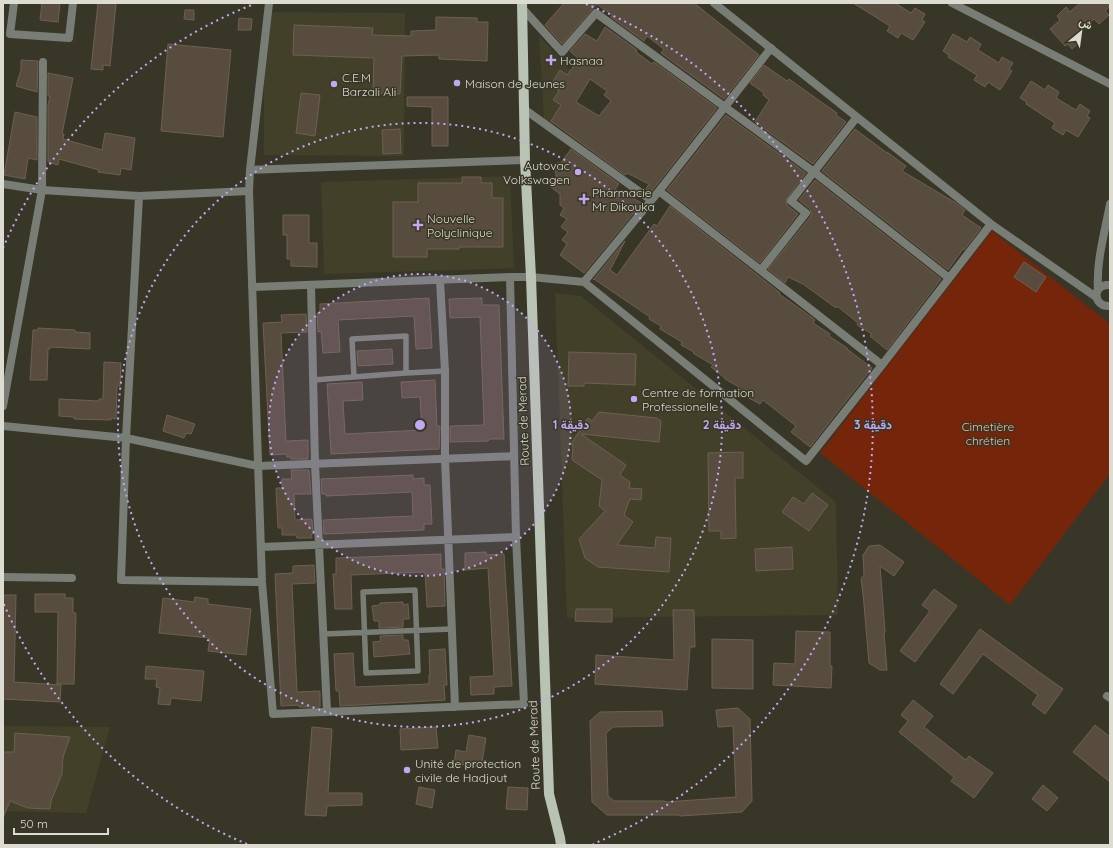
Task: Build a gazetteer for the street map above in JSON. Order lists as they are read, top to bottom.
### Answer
{
  "streets": {
    "main road": ["Route de Merad"]
  },
  "parks": ["Cimetière chrétien"],
  "places": {
    "health": ["Hasnaa", "Pharmacie Mr Dikouka", "Nouvelle Polyclinique"],
    "other": [
      "Maison de Jeunes",
      "C.E.M Barzali Ali",
      "Autovac Volkswagen",
      "Centre de formation Professionelle",
      "Unité de protection civile de Hadjout"
    ]
  },
  "scale_bar": "50 m",
  "north": "top right",
  "rings": ["1 دقيقة", "2 دقيقة", "3 دقيقة"]
}
